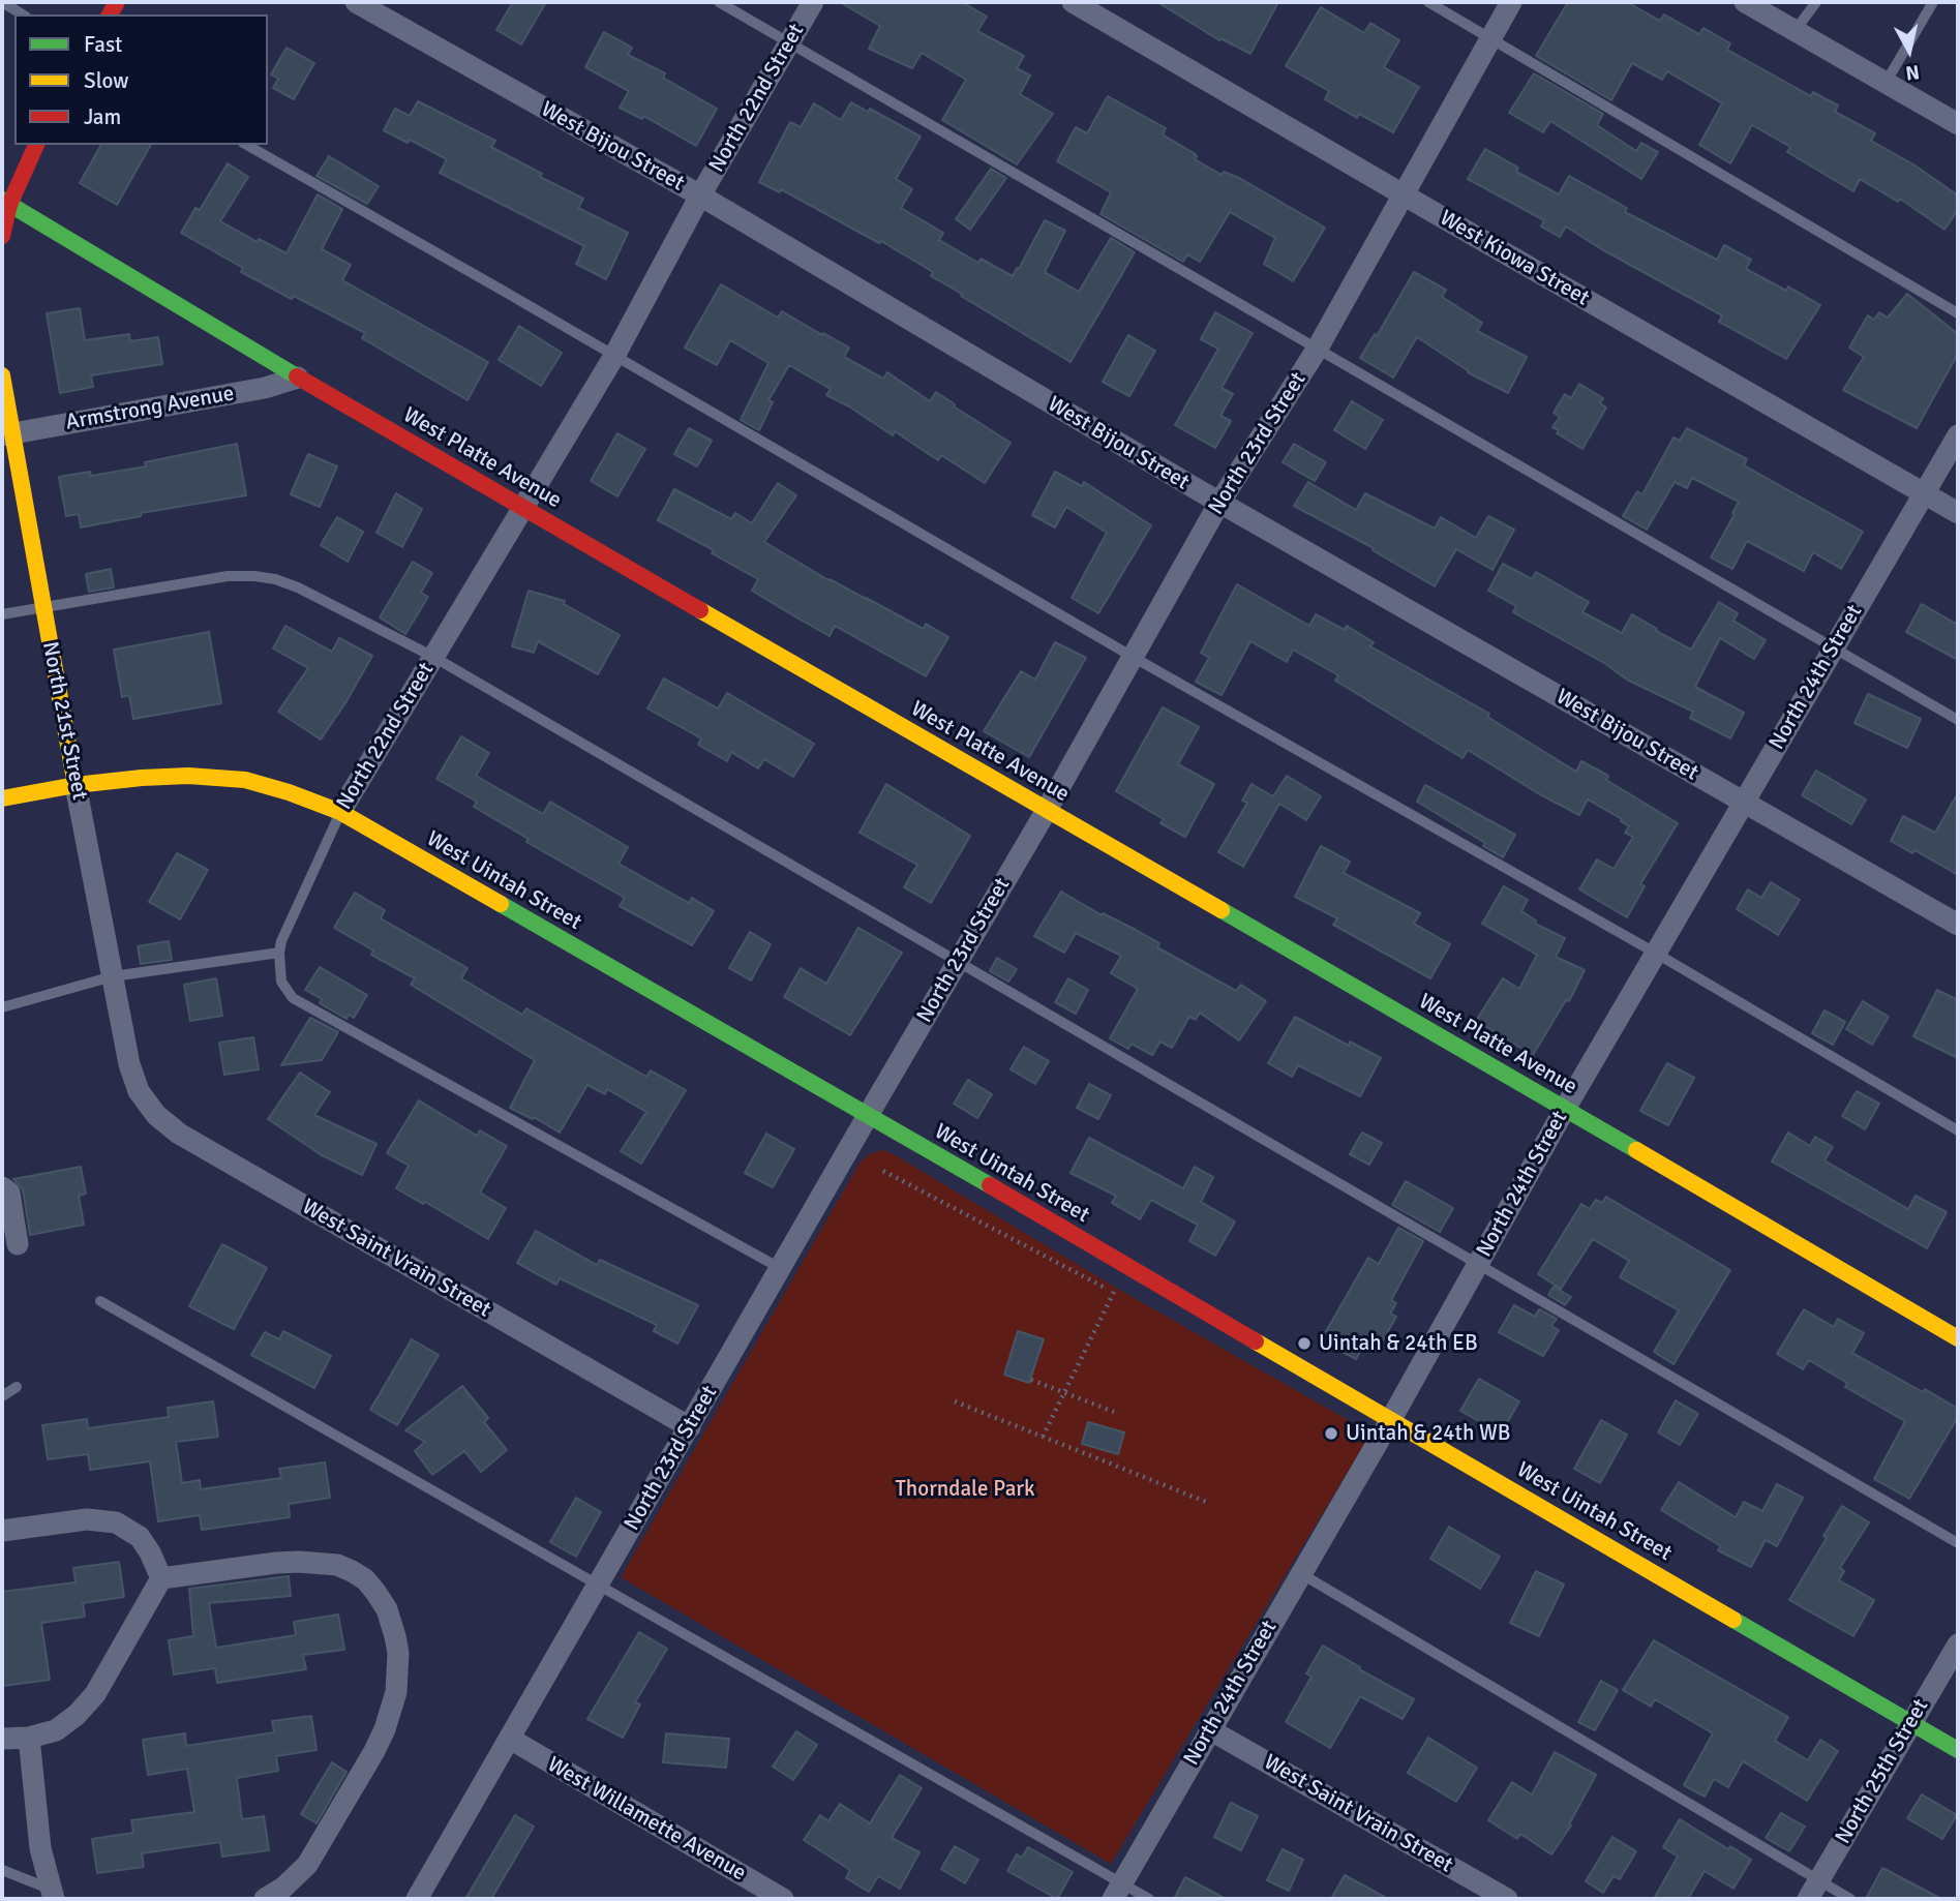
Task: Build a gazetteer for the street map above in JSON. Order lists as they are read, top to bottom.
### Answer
{
  "streets": {
    "main road": ["West Platte Avenue", "North 21st Street", "West Uintah Street"],
    "street": [
      "North 22nd Street",
      "West Bijou Street",
      "West Kiowa Street",
      "Armstrong Avenue",
      "North 23rd Street",
      "North 24th Street",
      "West Saint Vrain Street",
      "North 25th Street",
      "West Willamette Avenue"
    ]
  },
  "crossings": [
    ["North 22nd Street", "West Bijou Street"],
    ["North 22nd Street", "West Platte Avenue"],
    ["North 22nd Street", "West Uintah Street"],
    ["West Bijou Street", "North 23rd Street"],
    ["West Bijou Street", "North 24th Street"],
    ["West Kiowa Street", "North 23rd Street"],
    ["West Kiowa Street", "North 24th Street"],
    ["Armstrong Avenue", "West Platte Avenue"],
    ["Armstrong Avenue", "North 21st Street"],
    ["North 23rd Street", "West Platte Avenue"],
    ["North 23rd Street", "West Uintah Street"],
    ["North 23rd Street", "West Saint Vrain Street"],
    ["North 23rd Street", "West Willamette Avenue"],
    ["West Platte Avenue", "North 24th Street"],
    ["North 24th Street", "West Uintah Street"],
    ["North 24th Street", "West Saint Vrain Street"],
    ["North 21st Street", "West Uintah Street"],
    ["North 21st Street", "West Saint Vrain Street"],
    ["West Uintah Street", "North 25th Street"]
  ],
  "parks": ["Thorndale Park"],
  "places": ["Uintah & 24th EB", "Uintah & 24th WB"],
  "legend": ["Fast", "Slow", "Jam"],
  "north": "bottom"
}
